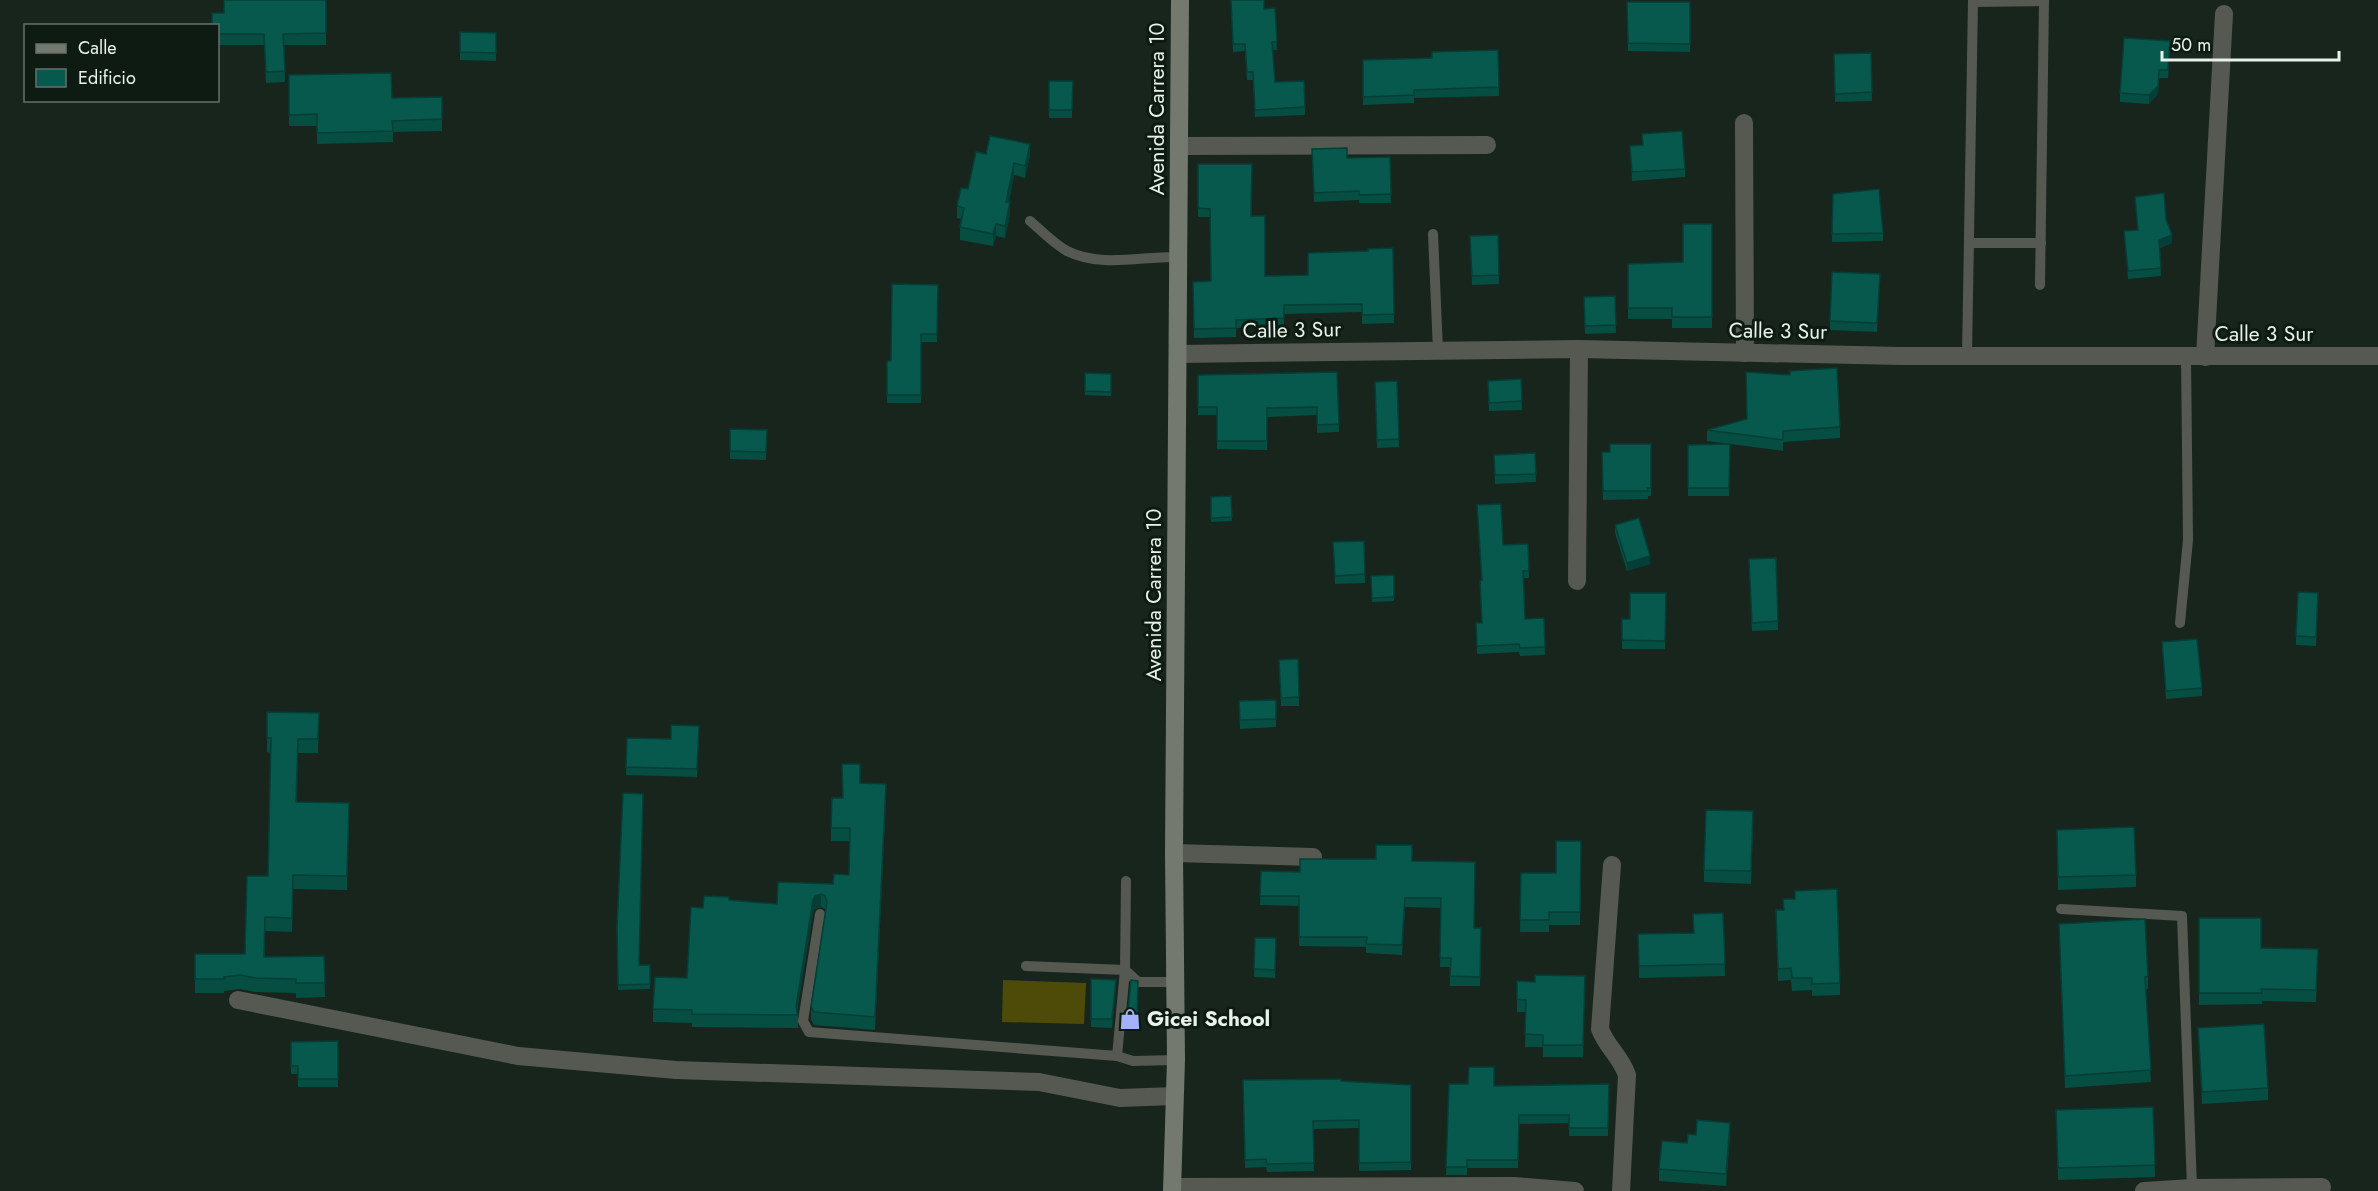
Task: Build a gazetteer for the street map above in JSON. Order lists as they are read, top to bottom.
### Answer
{
  "streets": {
    "street": ["Avenida Carrera 10", "Calle 3 Sur"]
  },
  "crossings": [
    ["Avenida Carrera 10", "Calle 3 Sur"]
  ],
  "places": {
    "shop": ["Gicei School"]
  },
  "legend": ["Calle", "Edificio"],
  "scale_bar": "50 m"
}
